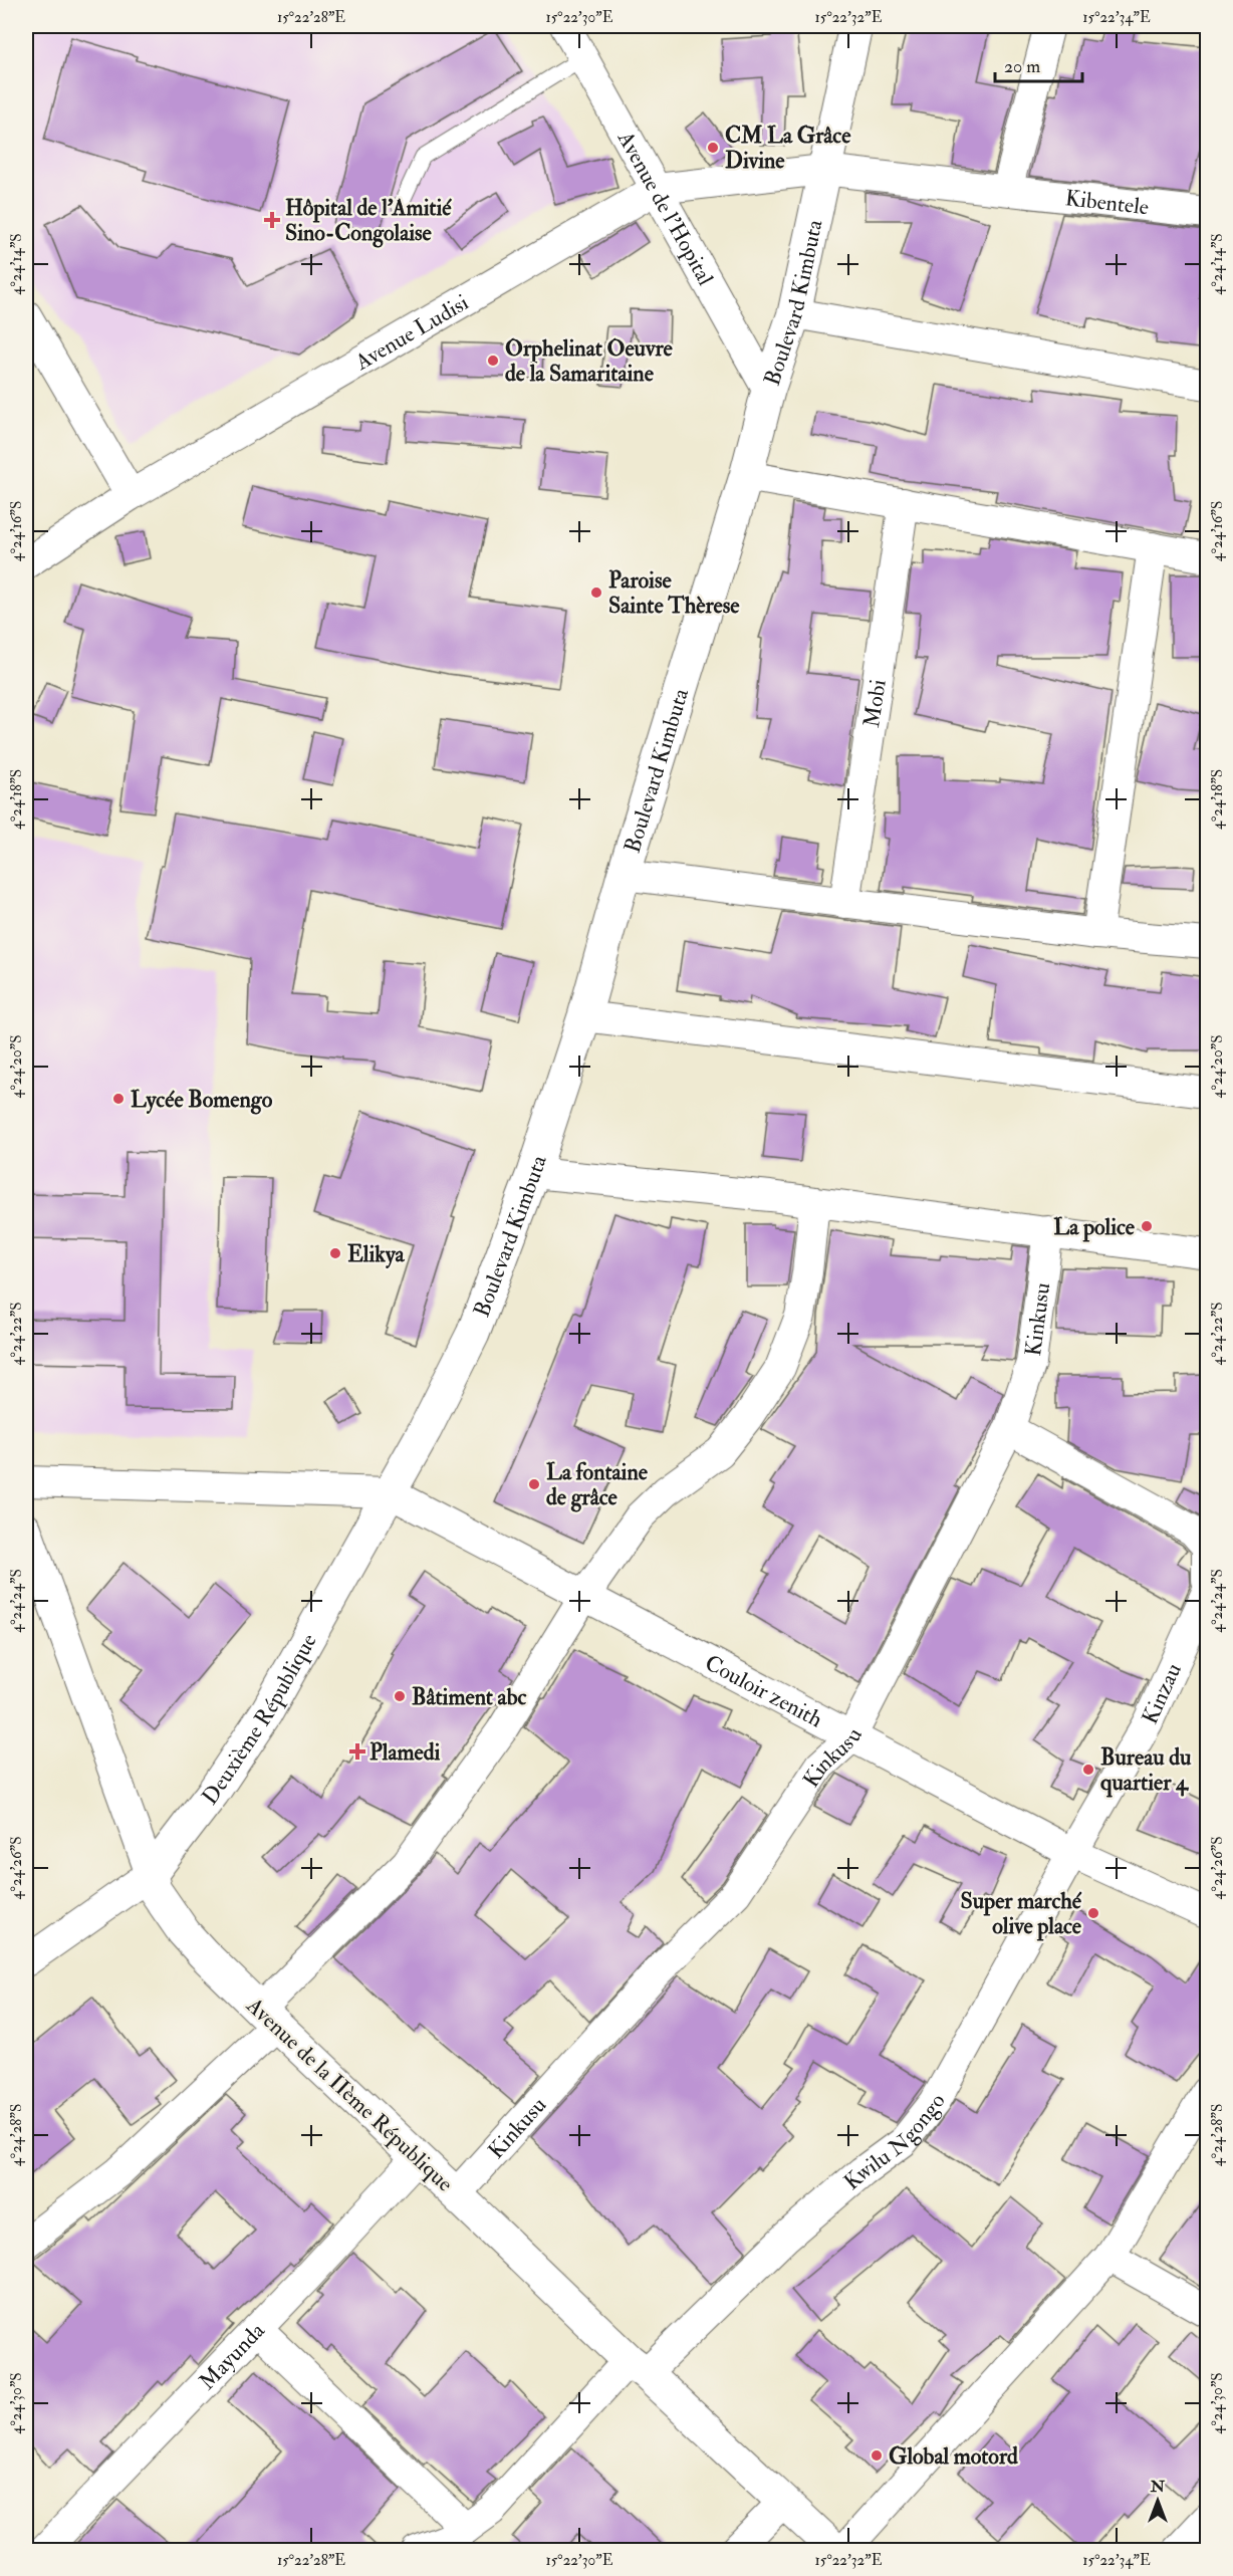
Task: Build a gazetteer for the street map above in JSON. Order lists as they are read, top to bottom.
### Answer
{
  "streets": {
    "street": [
      "Kibentele",
      "Avenue de l'Hopital",
      "Boulevard Kimbuta",
      "Avenue Ludisi",
      "Mobi",
      "Kinkusu",
      "Couloir zenith",
      "Kinzau",
      "Deuxième République",
      "Avenue de la IIème République",
      "Kwilu Ngongo",
      "Mayunda"
    ]
  },
  "crossings": [
    ["Kibentele", "Boulevard Kimbuta"],
    ["Kibentele", "Avenue Ludisi"],
    ["Avenue de l'Hopital", "Boulevard Kimbuta"],
    ["Avenue de l'Hopital", "Avenue Ludisi"],
    ["Boulevard Kimbuta", "Avenue Ludisi"],
    ["Boulevard Kimbuta", "Couloir zenith"],
    ["Boulevard Kimbuta", "Deuxième République"],
    ["Kinkusu", "Couloir zenith"],
    ["Kinkusu", "Avenue de la IIème République"],
    ["Couloir zenith", "Kinzau"],
    ["Couloir zenith", "Deuxième République"],
    ["Couloir zenith", "Kwilu Ngongo"],
    ["Kinzau", "Kwilu Ngongo"],
    ["Deuxième République", "Avenue de la IIème République"],
    ["Avenue de la IIème République", "Kwilu Ngongo"],
    ["Avenue de la IIème République", "Mayunda"]
  ],
  "places": {
    "other": [
      "CM La Grâce Divine",
      "Orphelinat Oeuvre de la Samaritaine",
      "Paroise Sainte Thèrese",
      "Lycée Bomengo",
      "La police",
      "Elikya",
      "La fontaine de grâce",
      "Bâtiment abc",
      "Bureau du quartier 4",
      "Super marché olive place",
      "Global motord"
    ],
    "health": ["Hôpital de l'Amitié Sino-Congolaise", "Plamedi"]
  },
  "scale_bar": "20 m",
  "north": "top",
  "coordinates": [
    "15°22'28\"E",
    "15°22'30\"E",
    "15°22'32\"E",
    "15°22'34\"E",
    "4°24'14\"S",
    "4°24'16\"S",
    "4°24'18\"S",
    "4°24'20\"S",
    "4°24'22\"S",
    "4°24'24\"S",
    "4°24'26\"S",
    "4°24'28\"S",
    "4°24'30\"S"
  ]
}
